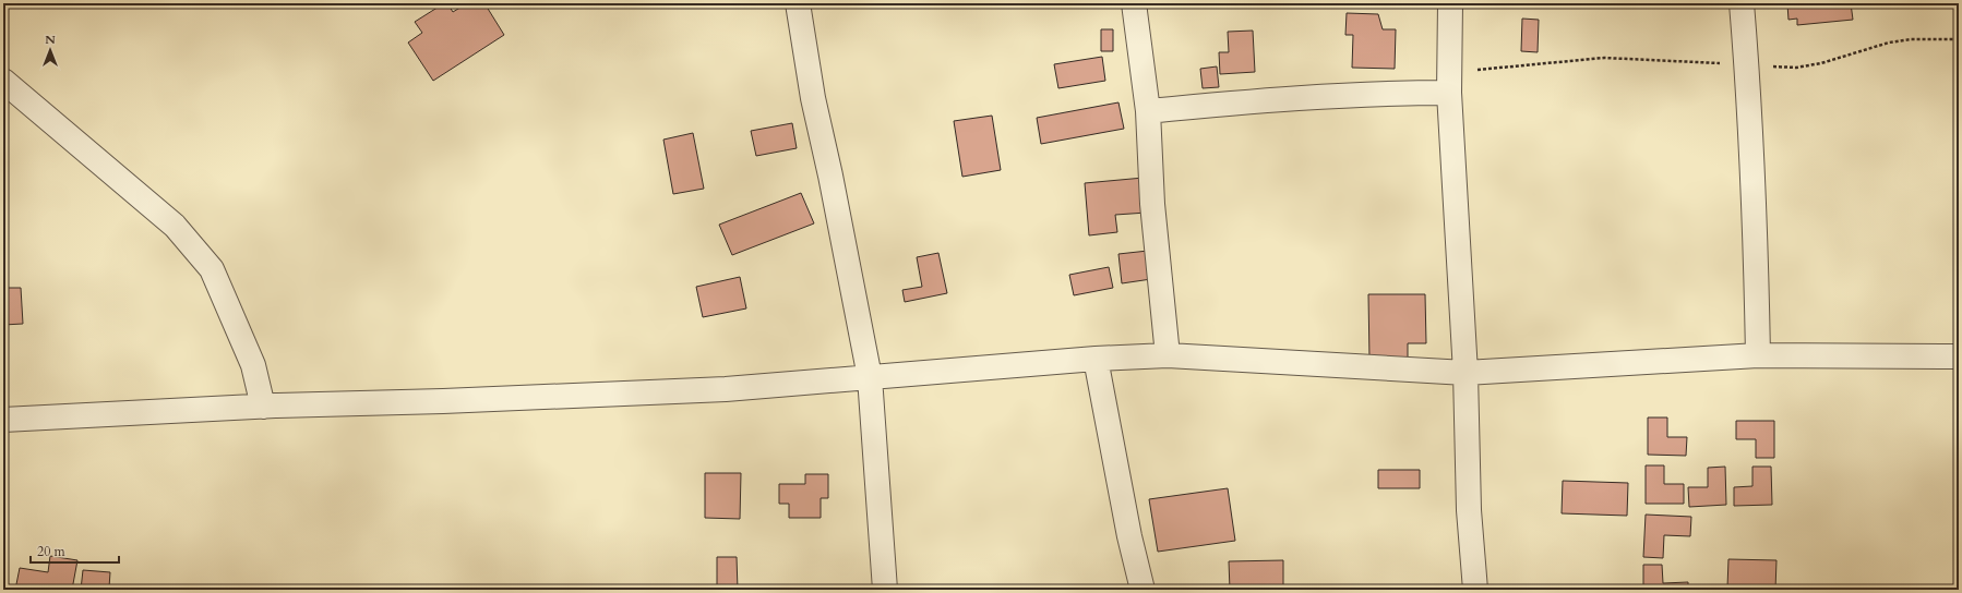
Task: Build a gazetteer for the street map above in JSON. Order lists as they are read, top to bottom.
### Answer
{
  "scale_bar": "20 m",
  "north": "top"
}
